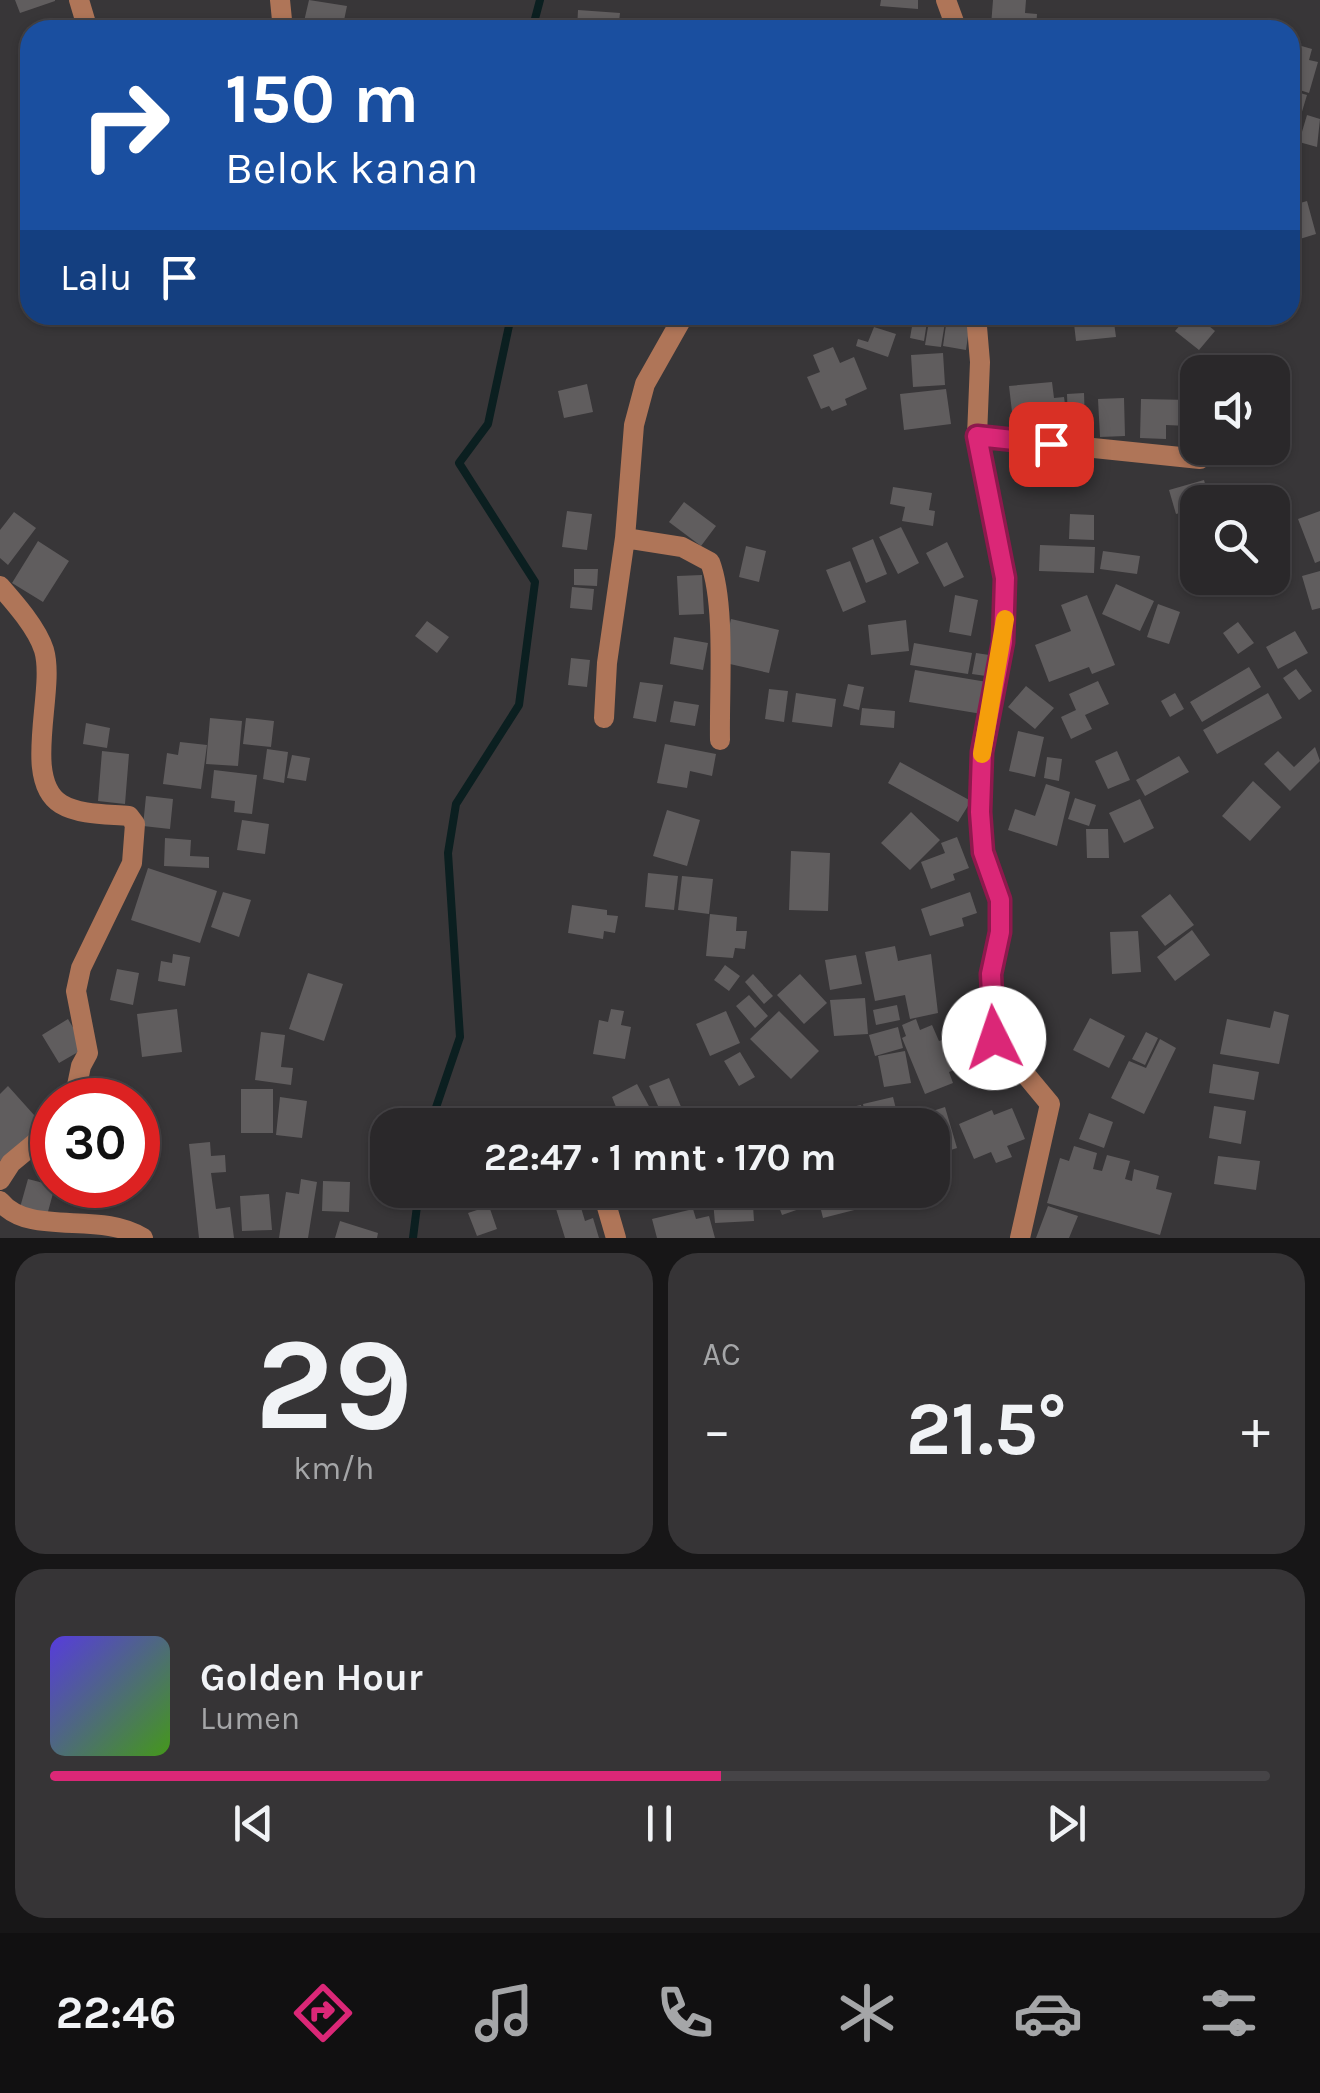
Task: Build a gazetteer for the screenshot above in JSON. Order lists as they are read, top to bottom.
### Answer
{
  "page": {
    "turn": ["150 m", "Belok kanan"],
    "then": "Lalu",
    "limit": "30",
    "trip": "22:47 · 1 mnt · 170 m",
    "tile": [
      ["29", "km/h"],
      "AC"
    ],
    "heat": ["−", "21.5°", "+"],
    "song": ["Golden Hour", "Lumen"],
    "tabs": "22:46"
  }
}
